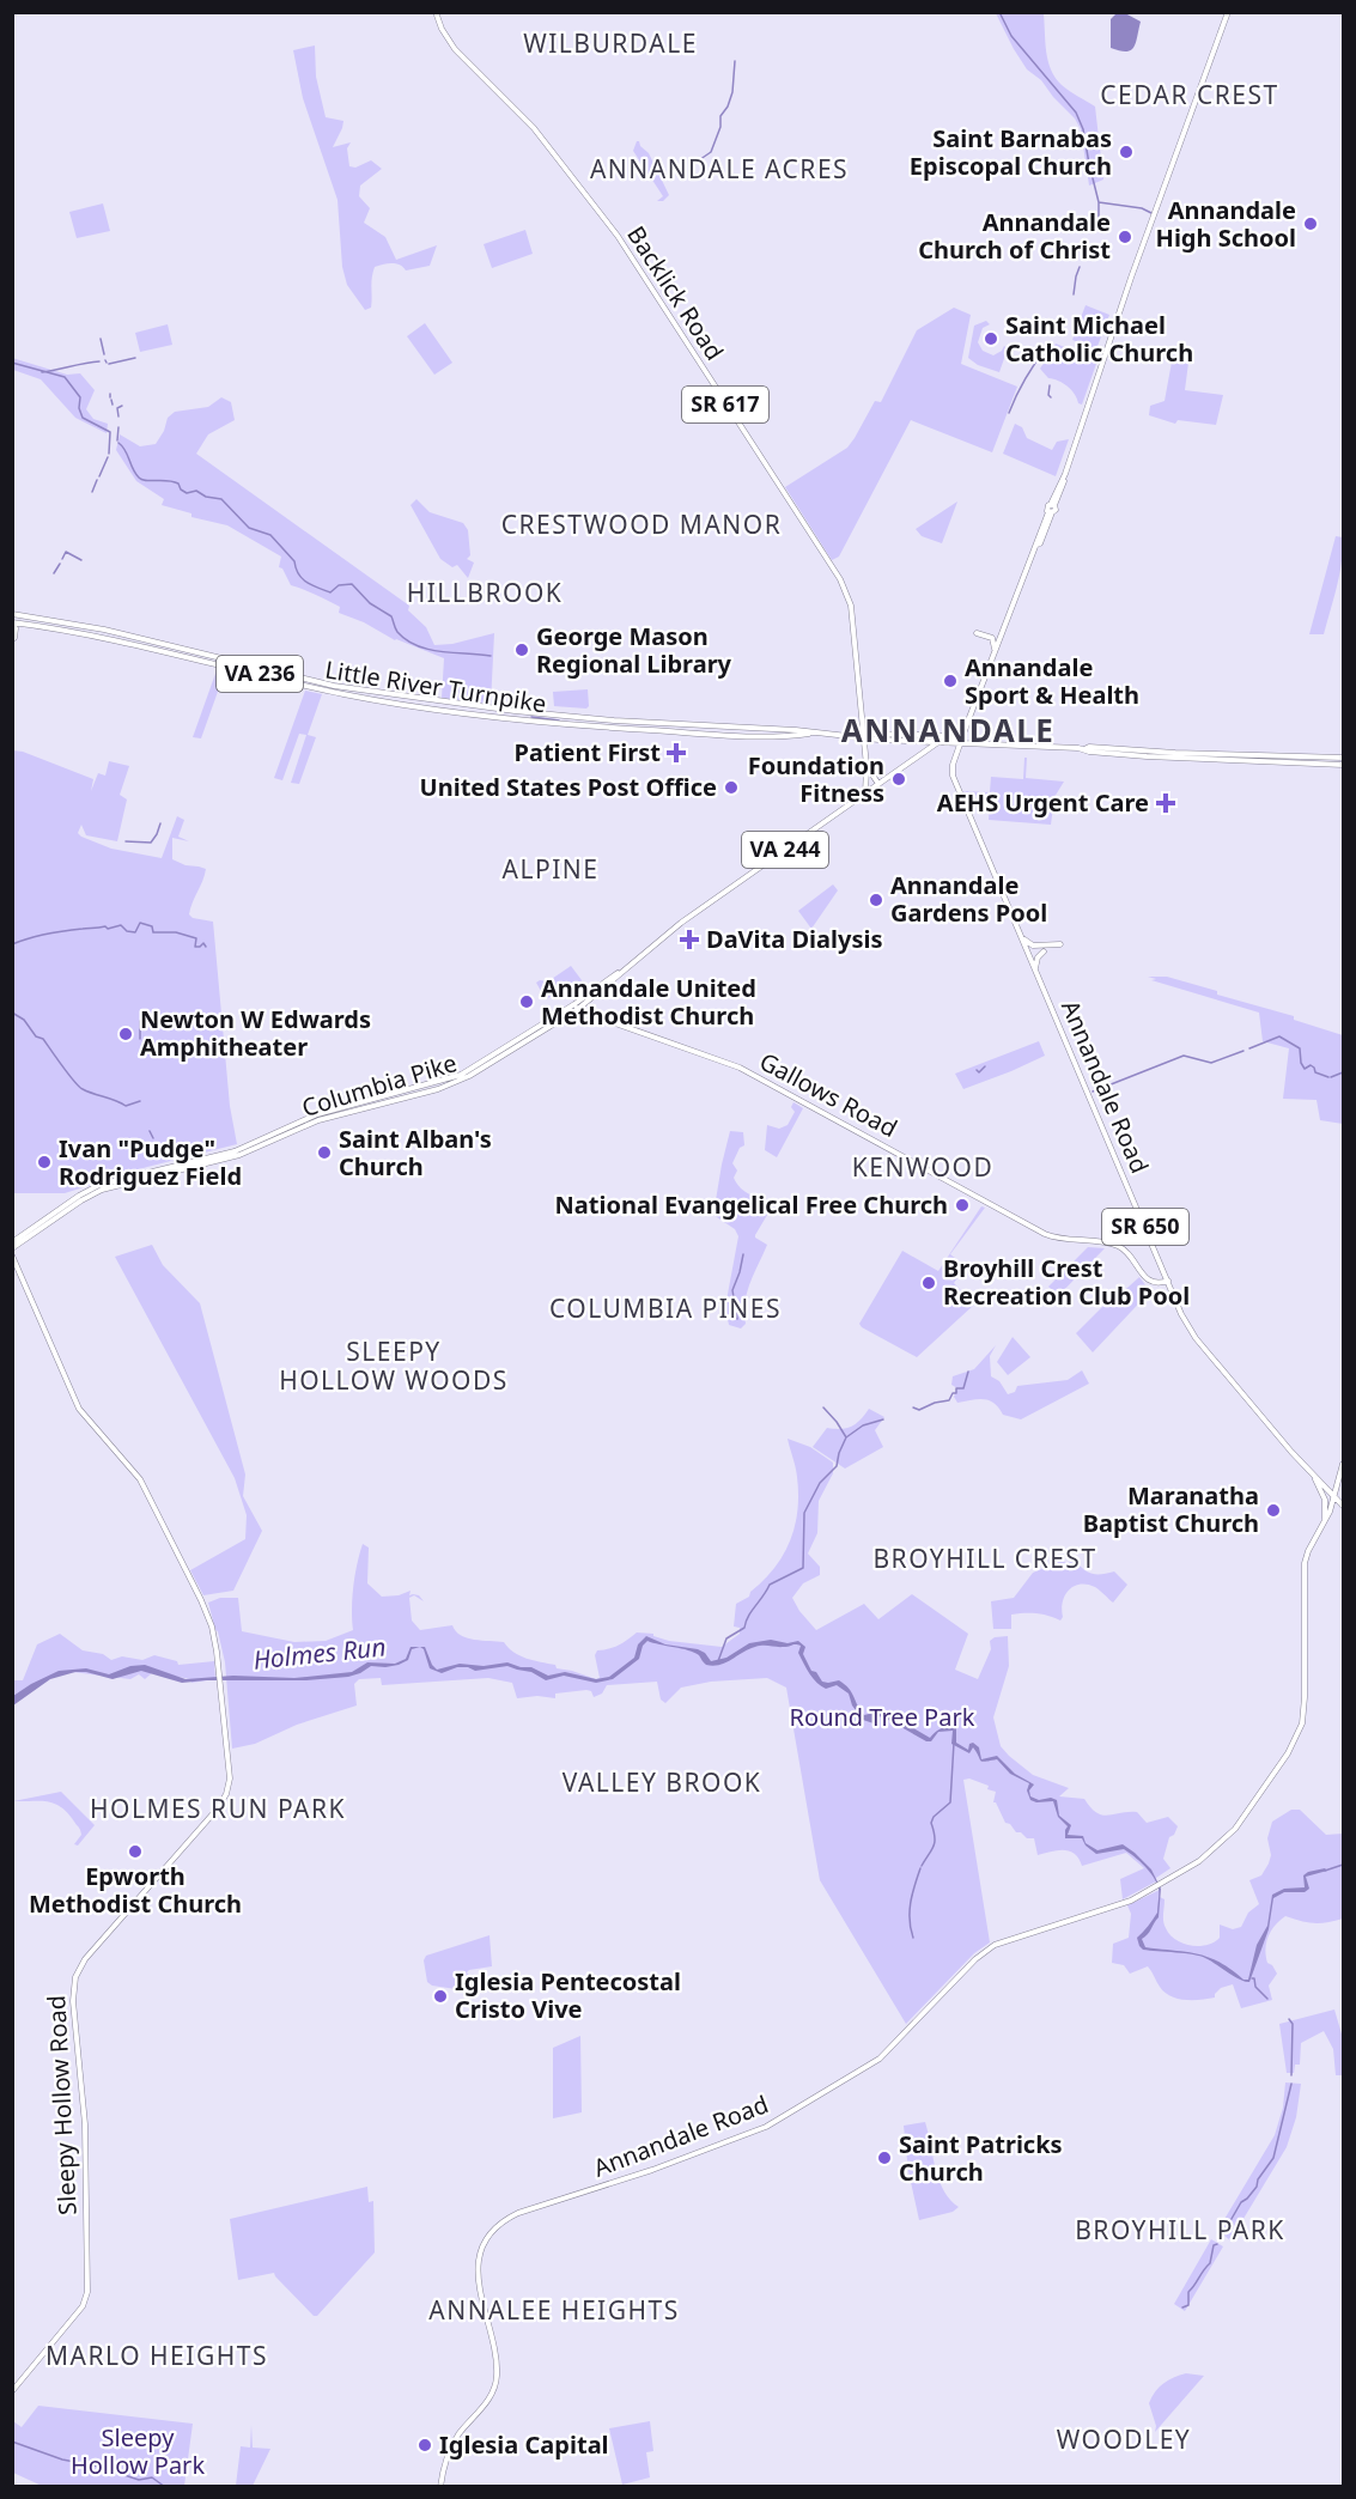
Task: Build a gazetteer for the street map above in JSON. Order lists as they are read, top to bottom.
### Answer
{
  "streets": {
    "main road": [
      "Backlick Road",
      "SR 617",
      "VA 236",
      "Little River Turnpike",
      "VA 244",
      "Columbia Pike",
      "Annandale Road",
      "Gallows Road",
      "SR 650",
      "Sleepy Hollow Road"
    ]
  },
  "crossings": [
    ["Backlick Road", "Little River Turnpike"],
    ["Backlick Road", "Columbia Pike"],
    ["Little River Turnpike", "Columbia Pike"],
    ["Little River Turnpike", "Annandale Road"],
    ["Columbia Pike", "Gallows Road"],
    ["Annandale Road", "Gallows Road"],
    ["Annandale Road", "SR 650"]
  ],
  "districts": [
    "WILBURDALE",
    "CEDAR CREST",
    "ANNANDALE ACRES",
    "CRESTWOOD MANOR",
    "HILLBROOK",
    "ANNANDALE",
    "ALPINE",
    "KENWOOD",
    "COLUMBIA PINES",
    "SLEEPY HOLLOW WOODS",
    "BROYHILL CREST",
    "VALLEY BROOK",
    "HOLMES RUN PARK",
    "BROYHILL PARK",
    "ANNALEE HEIGHTS",
    "MARLO HEIGHTS",
    "WOODLEY"
  ],
  "water": ["Holmes Run"],
  "parks": ["Round Tree Park", "Sleepy Hollow Park"],
  "places": {
    "other": [
      "Saint Barnabas Episcopal Church",
      "Annandale High School",
      "Annandale Church of Christ",
      "Saint Michael Catholic Church",
      "George Mason Regional Library",
      "Annandale Sport & Health",
      "Foundation Fitness",
      "United States Post Office",
      "Annandale Gardens Pool",
      "Annandale United Methodist Church",
      "Newton W Edwards Amphitheater",
      "Saint Alban's Church",
      "Ivan \"Pudge\" Rodriguez Field",
      "National Evangelical Free Church",
      "Broyhill Crest Recreation Club Pool",
      "Maranatha Baptist Church",
      "Epworth Methodist Church",
      "Iglesia Pentecostal Cristo Vive",
      "Saint Patricks Church",
      "Iglesia Capital"
    ],
    "health": ["Patient First", "AEHS Urgent Care", "DaVita Dialysis"]
  }
}
